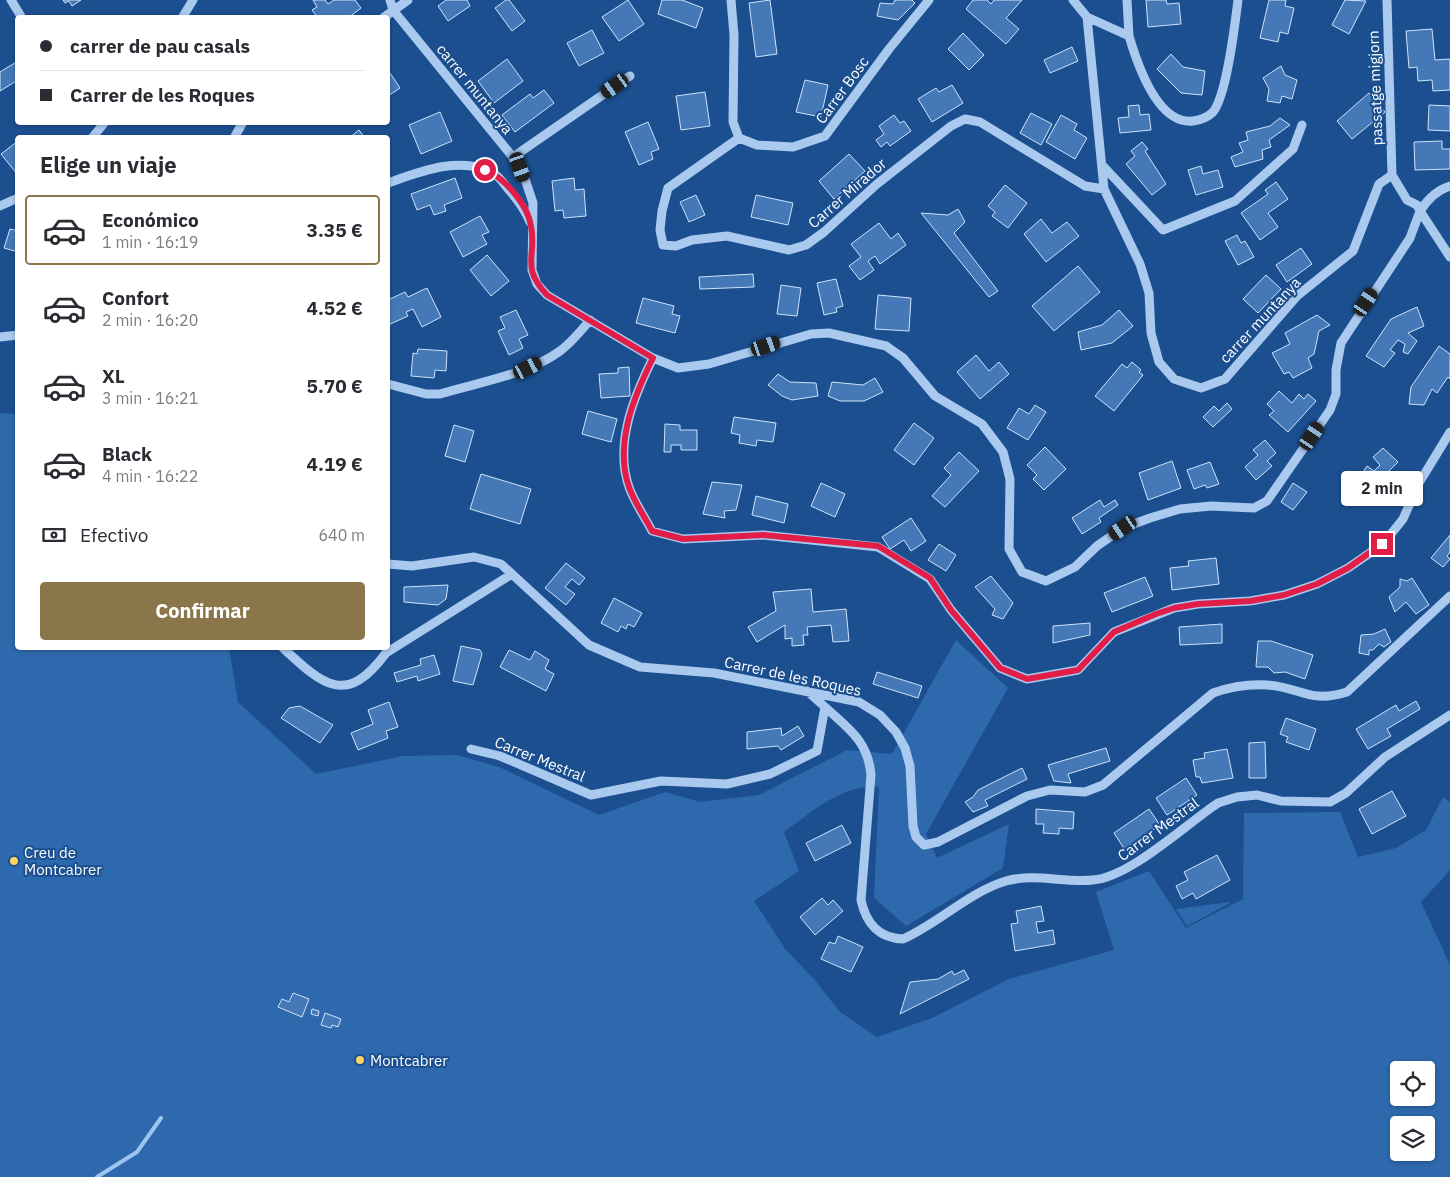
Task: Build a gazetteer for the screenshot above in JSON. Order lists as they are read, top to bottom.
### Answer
{
  "streets": {
    "street": [
      "passatge migjorn",
      "carrer muntanya",
      "Carrer Bosc",
      "Carrer Mirador",
      "Carrer de les Roques",
      "Carrer Mestral"
    ]
  },
  "crossings": [
    ["passatge migjorn", "carrer muntanya"],
    ["carrer muntanya", "Carrer Mirador"],
    ["Carrer Bosc", "Carrer Mirador"],
    ["Carrer de les Roques", "Carrer Mestral"]
  ],
  "places": ["Creu de Montcabrer", "Montcabrer"],
  "page": {
    "banner": ["carrer de pau casals", "Carrer de les Roques"],
    "heading": "Elige un viaje",
    "list": [
      {
        "name": "Económico",
        "note": "1 min · 16:19",
        "value": "3.35 €"
      },
      {
        "name": "Confort",
        "note": "2 min · 16:20",
        "value": "4.52 €"
      },
      {
        "name": "XL",
        "note": "3 min · 16:21",
        "value": "5.70 €"
      },
      {
        "name": "Black",
        "note": "4 min · 16:22",
        "value": "4.19 €"
      }
    ],
    "bubble": "2 min",
    "pay": ["Efectivo", "640 m"],
    "buttons": "Confirmar"
  }
}
